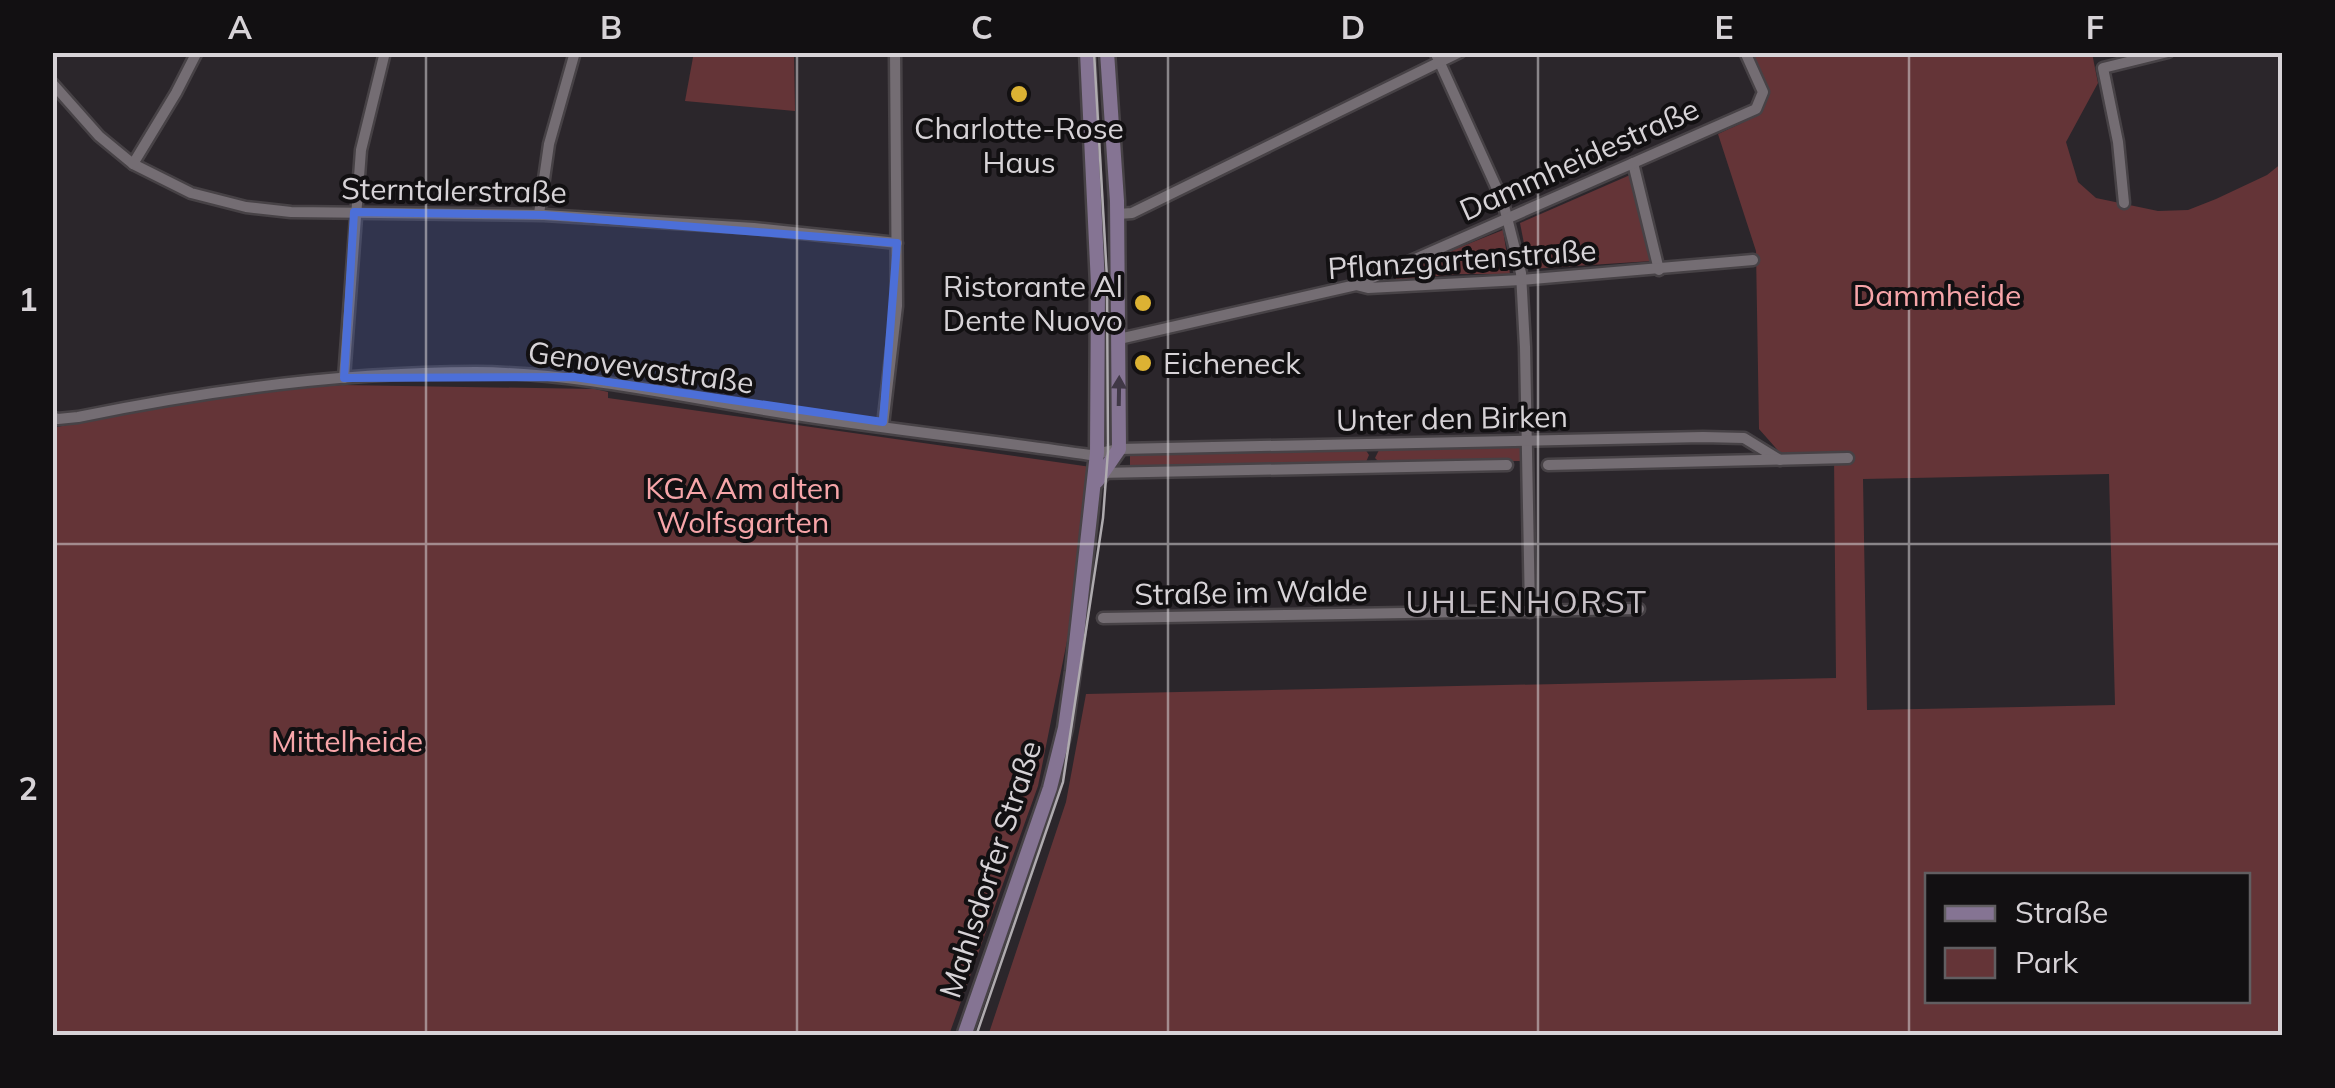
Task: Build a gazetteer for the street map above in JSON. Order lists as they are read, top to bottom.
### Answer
{
  "streets": {
    "main road": ["Mahlsdorfer Straße"],
    "street": [
      "Dammheidestraße",
      "Sterntalerstraße",
      "Pflanzgartenstraße",
      "Genovevastraße",
      "Unter den Birken",
      "Straße im Walde"
    ]
  },
  "crossings": [
    ["Dammheidestraße", "Pflanzgartenstraße"],
    ["Genovevastraße", "Unter den Birken"],
    ["Genovevastraße", "Mahlsdorfer Straße"],
    ["Unter den Birken", "Mahlsdorfer Straße"]
  ],
  "districts": ["UHLENHORST"],
  "parks": ["Dammheide", "KGA Am alten Wolfsgarten", "Mittelheide"],
  "places": ["Charlotte-Rose Haus", "Ristorante Al Dente Nuovo", "Eicheneck"],
  "legend": ["Straße", "Park"],
  "grid": {
    "columns": [
      "A",
      "B",
      "C",
      "D",
      "E",
      "F"
    ],
    "rows": ["1", "2"]
  }
}
